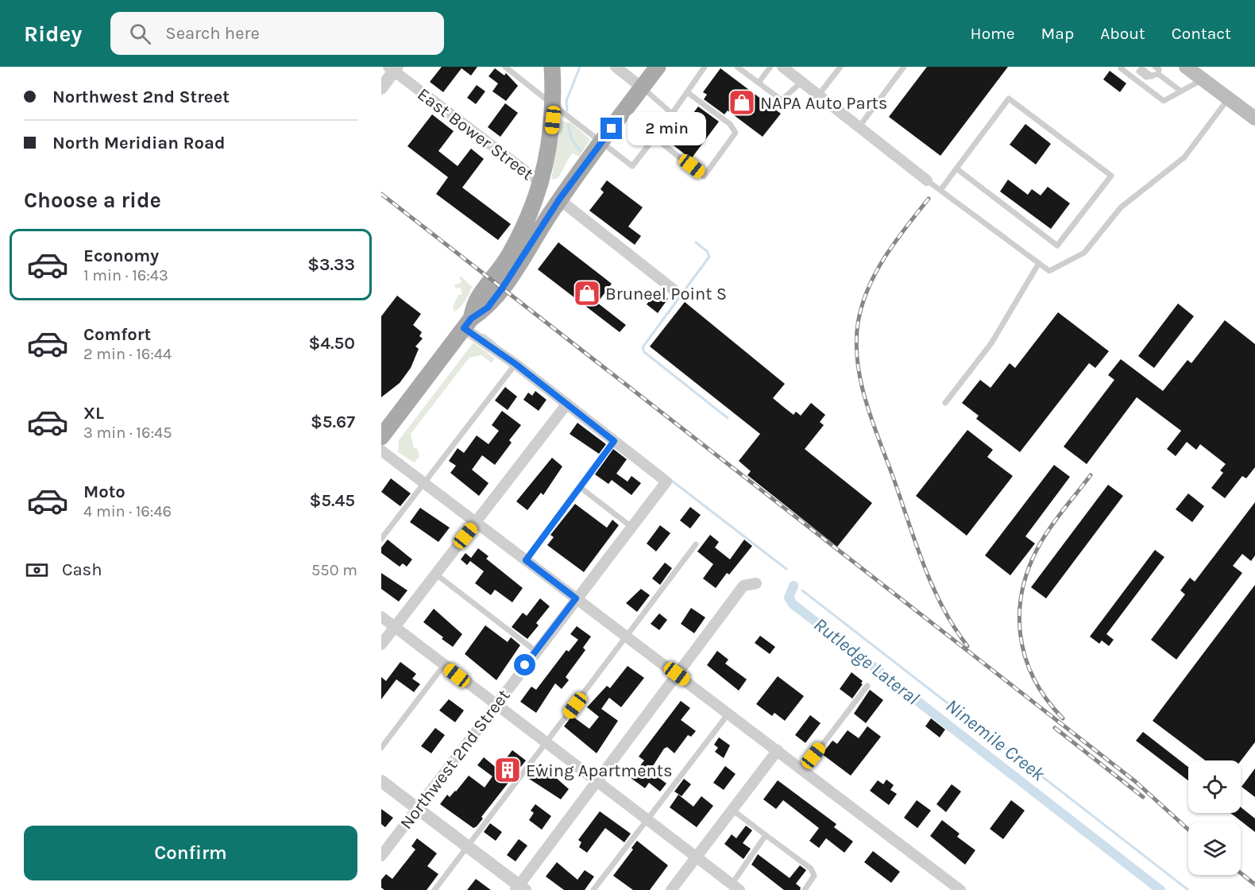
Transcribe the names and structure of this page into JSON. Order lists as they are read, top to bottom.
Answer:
{
  "streets": {
    "street": ["East Bower Street", "Northwest 2nd Street"]
  },
  "water": ["Rutledge Lateral", "Ninemile Creek"],
  "places": {
    "shop": ["NAPA Auto Parts", "Bruneel Point S"],
    "building": ["Ewing Apartments"]
  },
  "page": {
    "header": "Ridey",
    "search": "Search here",
    "nav": [
      "Home",
      "Map",
      "About",
      "Contact"
    ],
    "banner": ["Northwest 2nd Street", "North Meridian Road"],
    "bubble": "2 min",
    "heading": "Choose a ride",
    "list": [
      {
        "name": "Economy",
        "note": "1 min · 16:43",
        "value": "$3.33"
      },
      {
        "name": "Comfort",
        "note": "2 min · 16:44",
        "value": "$4.50"
      },
      {
        "name": "XL",
        "note": "3 min · 16:45",
        "value": "$5.67"
      },
      {
        "name": "Moto",
        "note": "4 min · 16:46",
        "value": "$5.45"
      }
    ],
    "pay": ["Cash", "550 m"],
    "buttons": "Confirm"
  }
}
